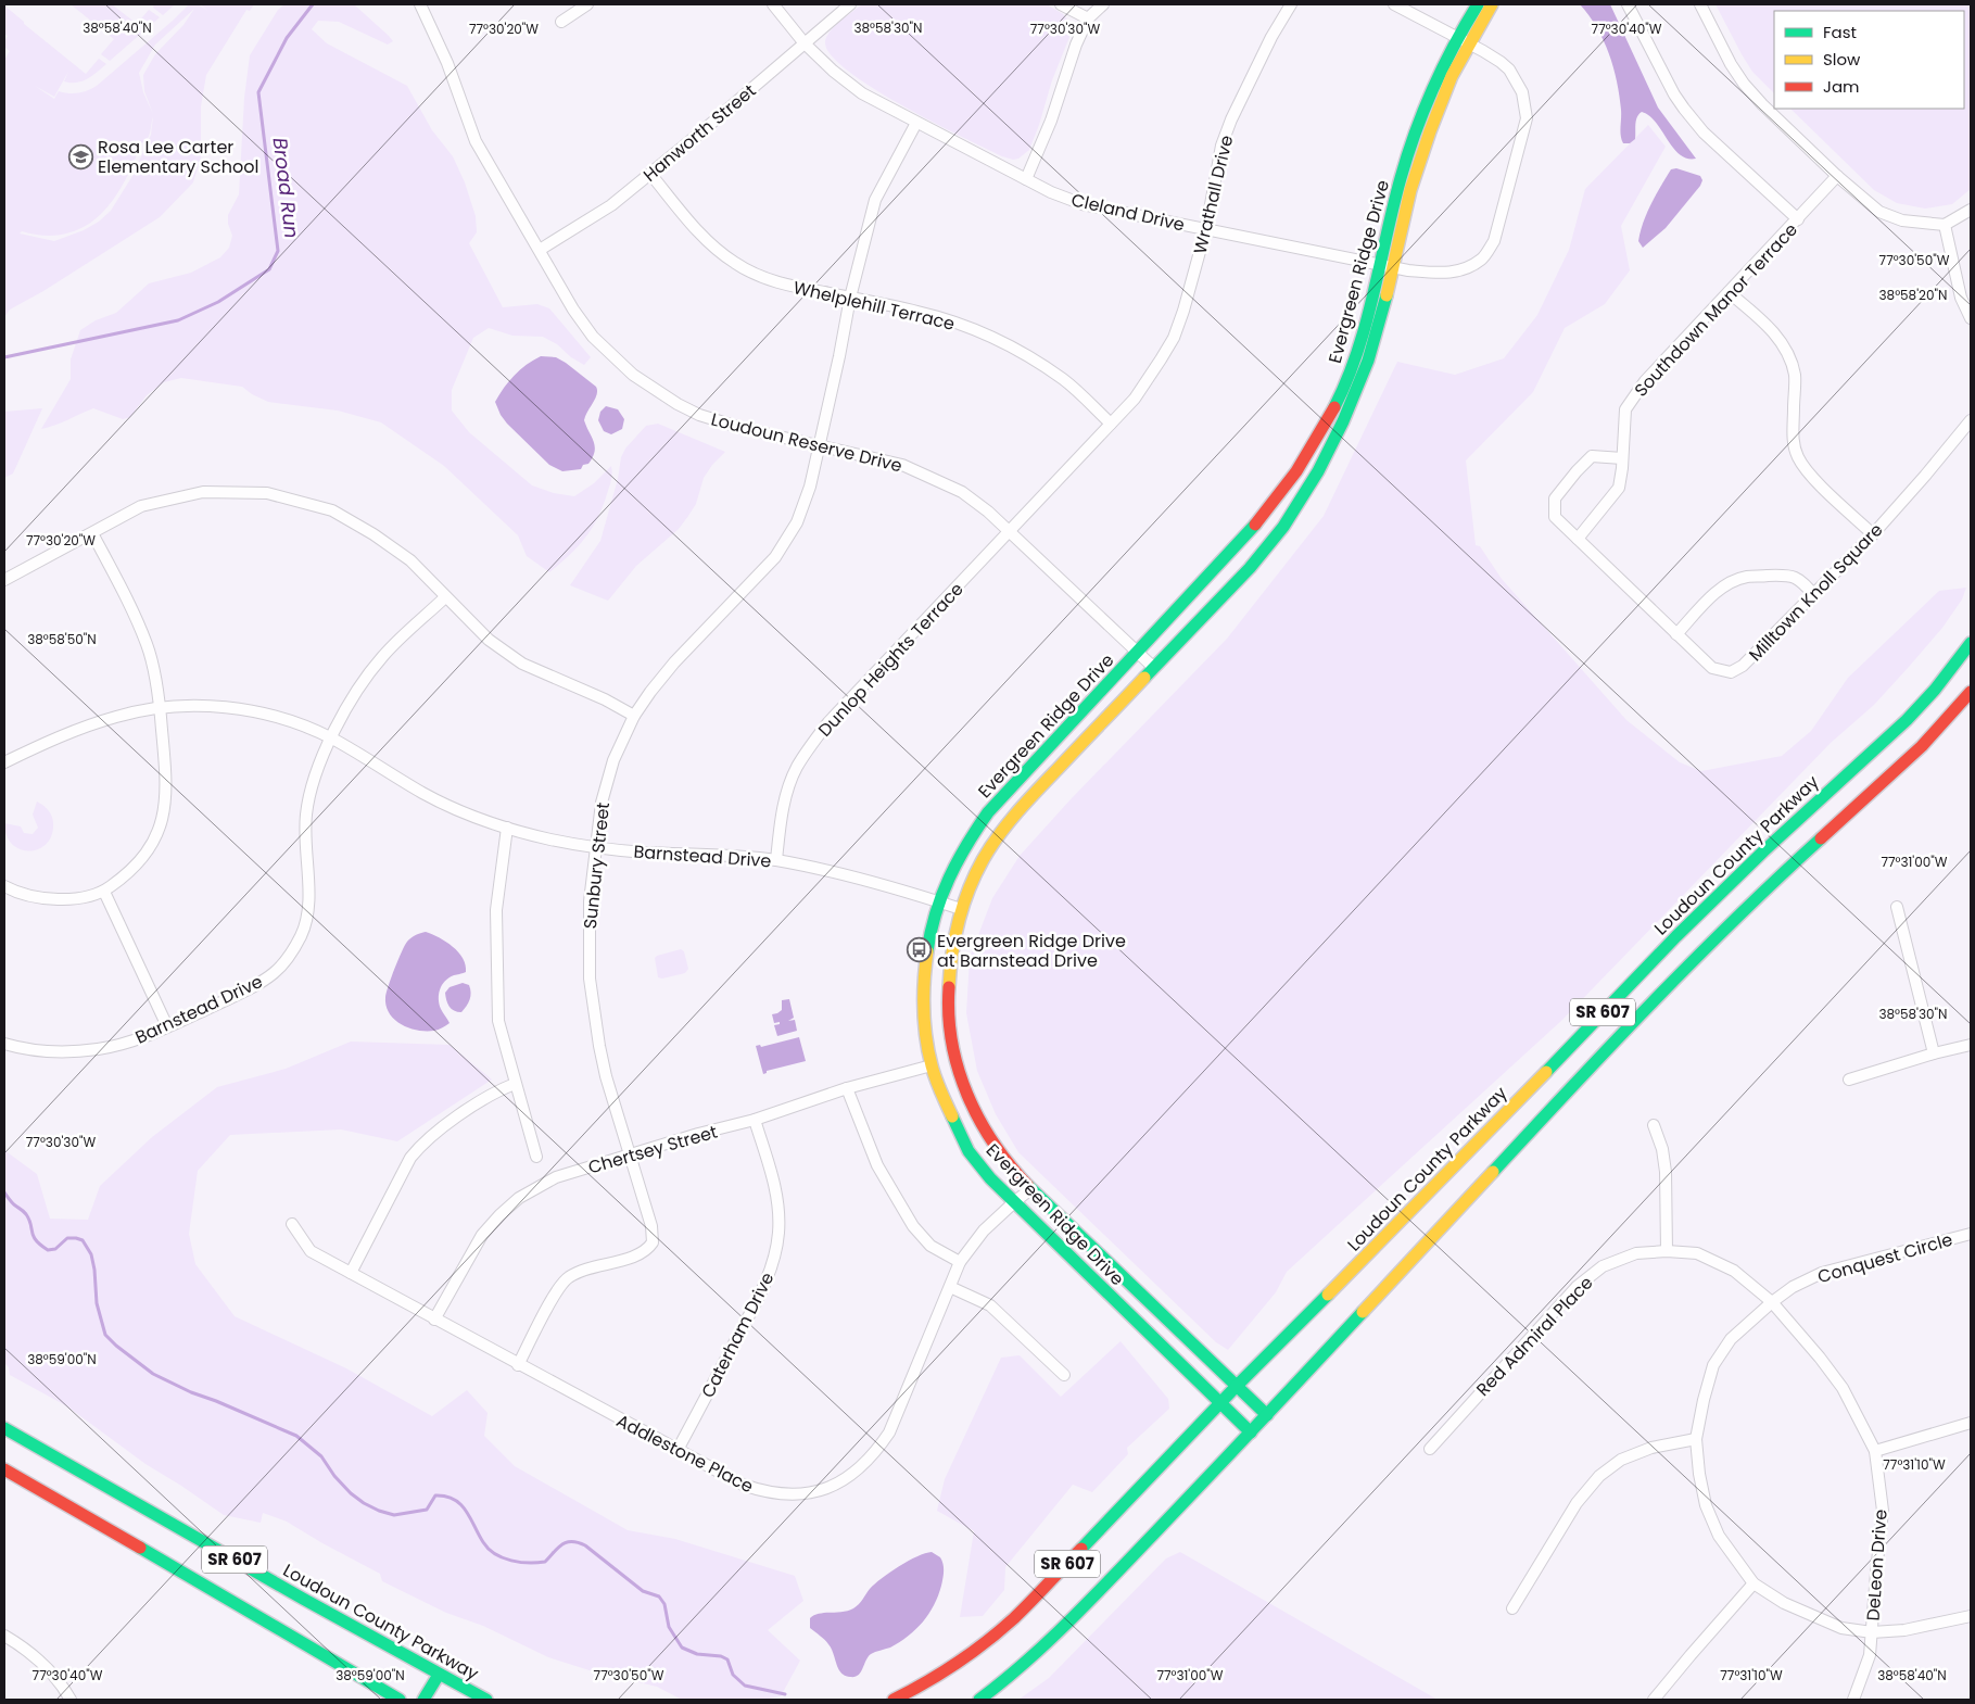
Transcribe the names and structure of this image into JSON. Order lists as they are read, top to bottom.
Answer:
{
  "streets": {
    "main road": ["Evergreen Ridge Drive", "Loudoun County Parkway", "SR 607"],
    "street": [
      "Hanworth Street",
      "Wrathall Drive",
      "Cleland Drive",
      "Whelplehill Terrace",
      "Southdown Manor Terrace",
      "Loudoun Reserve Drive",
      "Milltown Knoll Square",
      "Dunlop Heights Terrace",
      "Barnstead Drive",
      "Sunbury Street",
      "Chertsey Street",
      "Conquest Circle",
      "Caterham Drive",
      "Red Admiral Place",
      "Addlestone Place",
      "DeLeon Drive"
    ]
  },
  "crossings": [
    ["Hanworth Street", "Cleland Drive"],
    ["Hanworth Street", "Whelplehill Terrace"],
    ["Hanworth Street", "Loudoun Reserve Drive"],
    ["Wrathall Drive", "Cleland Drive"],
    ["Wrathall Drive", "Whelplehill Terrace"],
    ["Wrathall Drive", "Loudoun Reserve Drive"],
    ["Wrathall Drive", "Dunlop Heights Terrace"],
    ["Cleland Drive", "Evergreen Ridge Drive"],
    ["Cleland Drive", "Sunbury Street"],
    ["Evergreen Ridge Drive", "Loudoun Reserve Drive"],
    ["Evergreen Ridge Drive", "Loudoun County Parkway"],
    ["Evergreen Ridge Drive", "Barnstead Drive"],
    ["Evergreen Ridge Drive", "SR 607"],
    ["Evergreen Ridge Drive", "Chertsey Street"],
    ["Evergreen Ridge Drive", "Addlestone Place"],
    ["Whelplehill Terrace", "Sunbury Street"],
    ["Southdown Manor Terrace", "Milltown Knoll Square"],
    ["Loudoun Reserve Drive", "Dunlop Heights Terrace"],
    ["Loudoun Reserve Drive", "Sunbury Street"],
    ["Dunlop Heights Terrace", "Barnstead Drive"],
    ["Barnstead Drive", "Sunbury Street"],
    ["Sunbury Street", "Chertsey Street"],
    ["Sunbury Street", "Addlestone Place"],
    ["Chertsey Street", "Caterham Drive"],
    ["Chertsey Street", "Addlestone Place"],
    ["Conquest Circle", "Red Admiral Place"],
    ["Conquest Circle", "DeLeon Drive"],
    ["Caterham Drive", "Addlestone Place"],
    ["Red Admiral Place", "DeLeon Drive"]
  ],
  "water": ["Broad Run"],
  "places": {
    "school or university": ["Rosa Lee Carter Elementary School"],
    "bus stop": ["Evergreen Ridge Drive at Barnstead Drive"]
  },
  "legend": ["Fast", "Slow", "Jam"],
  "coordinates": [
    "38°58'40\"N",
    "38°58'30\"N",
    "77°30'30\"W",
    "77°30'20\"W",
    "77°30'40\"W",
    "77°30'50\"W",
    "38°58'20\"N",
    "38°58'50\"N",
    "77°31'00\"W",
    "38°59'00\"N",
    "77°31'10\"W"
  ]
}
